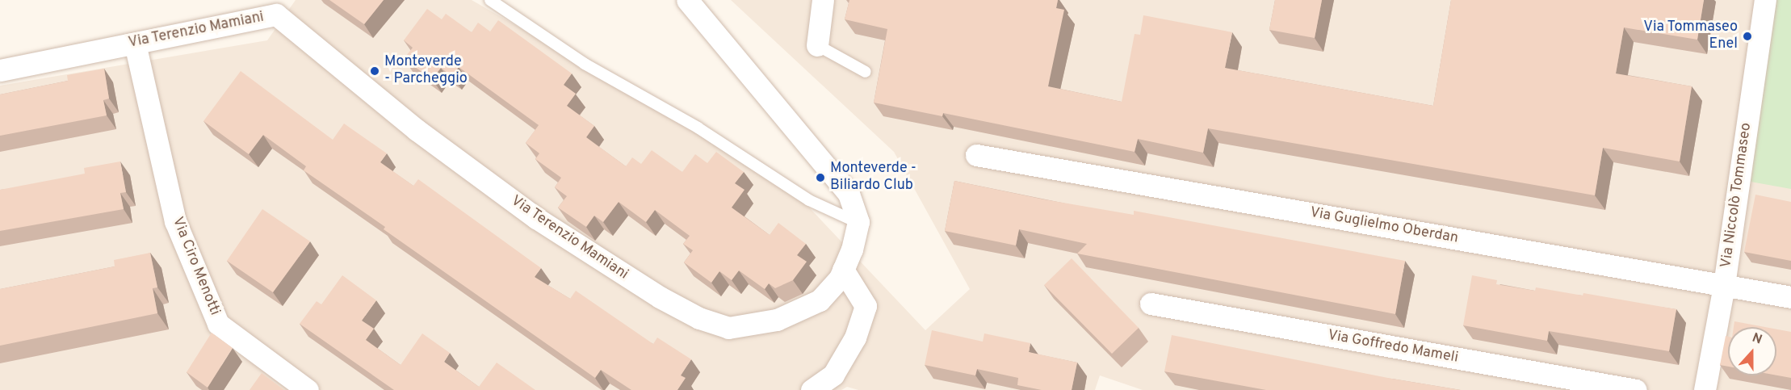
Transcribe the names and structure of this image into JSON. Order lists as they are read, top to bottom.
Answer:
{
  "streets": {
    "street": [
      "Via Terenzio Mamiani",
      "Via Niccolò Tommaseo",
      "Via Guglielmo Oberdan",
      "Via Ciro Menotti",
      "Via Goffredo Mameli"
    ]
  },
  "crossings": [
    ["Via Terenzio Mamiani", "Via Ciro Menotti"],
    ["Via Niccolò Tommaseo", "Via Guglielmo Oberdan"]
  ],
  "places": ["Via Tommaseo Enel", "Monteverde - Parcheggio", "Monteverde - Biliardo Club"],
  "north": "top"
}
